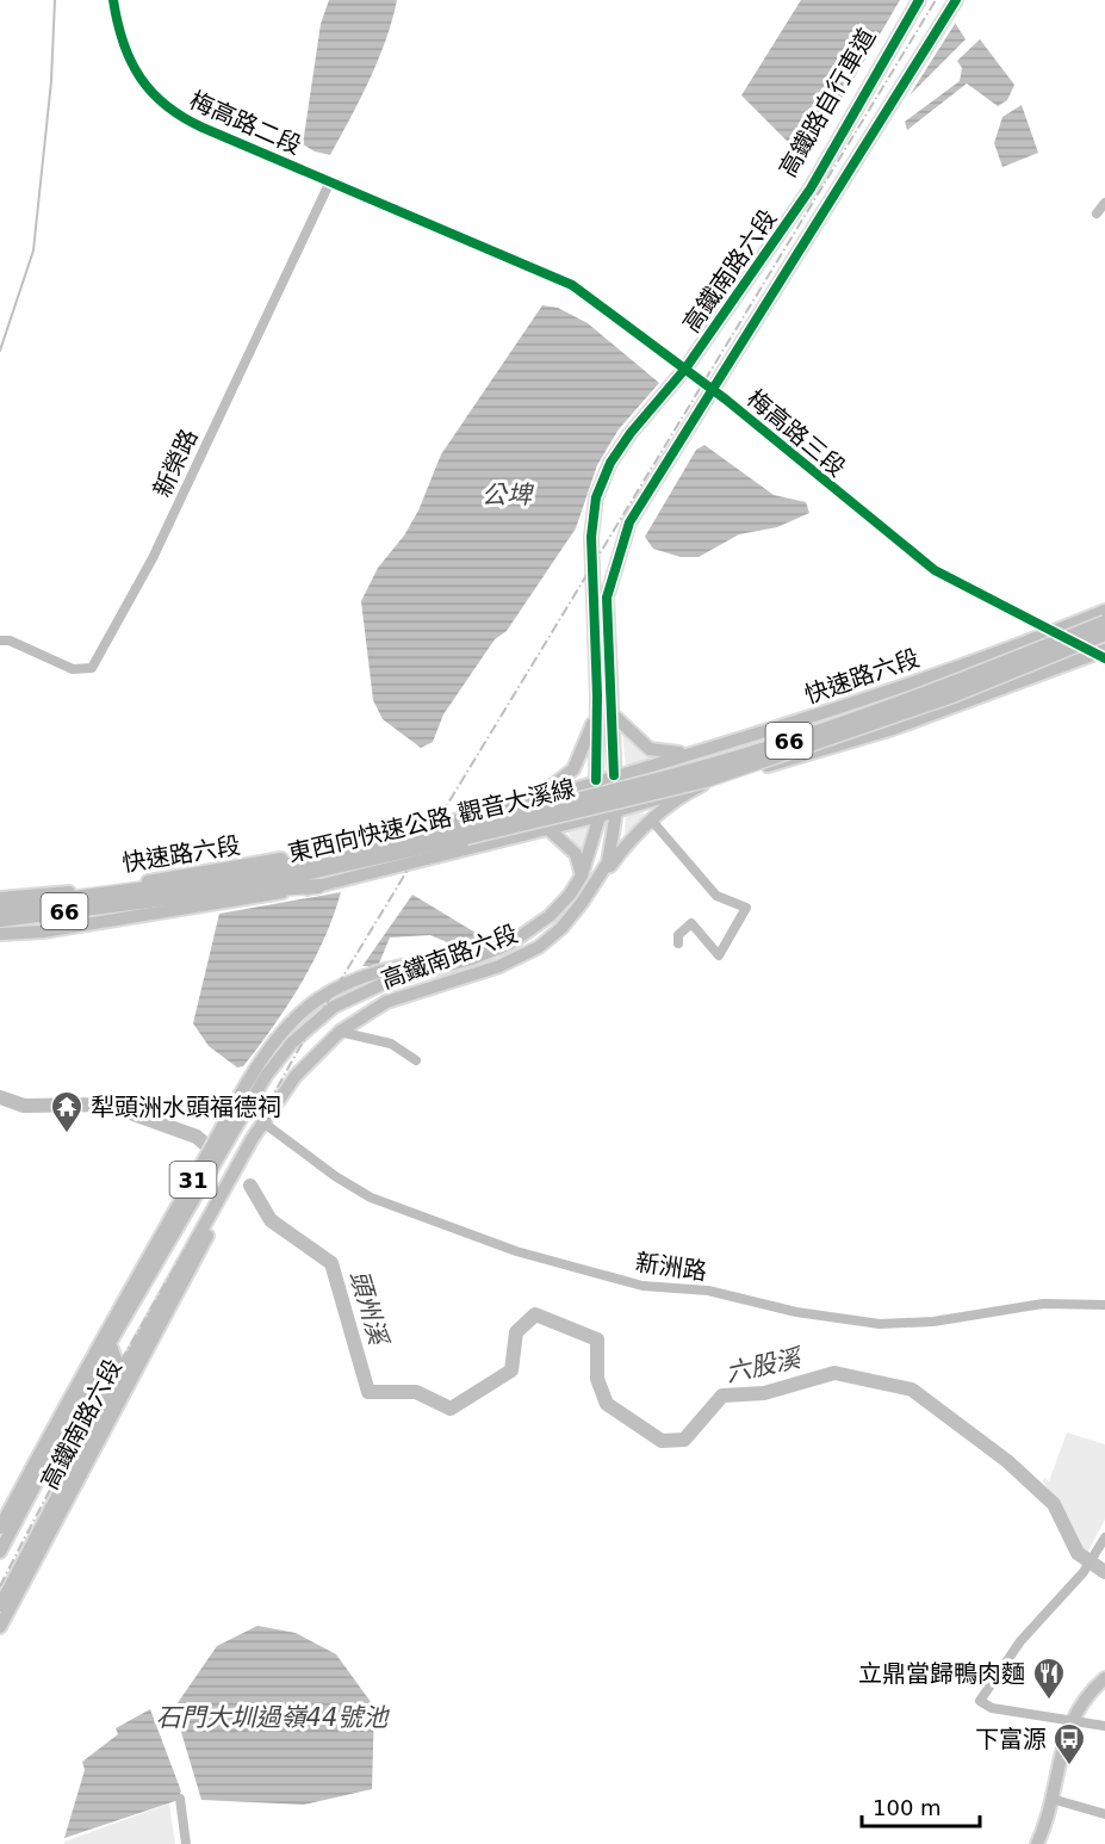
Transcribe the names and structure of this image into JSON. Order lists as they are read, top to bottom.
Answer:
{
  "streets": {
    "highway": ["66", "東西向快速公路 觀音大溪線"],
    "main road": ["高鐵南路六段", "快速路六段", "31"],
    "street": [
      "梅高路二段",
      "梅高路三段",
      "新榮路",
      "新洲路"
    ],
    "cycle path": ["高鐵路自行車道"]
  },
  "crossings": [
    ["梅高路二段", "梅高路三段"],
    ["梅高路二段", "新榮路"],
    ["高鐵南路六段", "梅高路三段"],
    ["高鐵南路六段", "快速路六段"],
    ["高鐵南路六段", "66"],
    ["高鐵南路六段", "31"],
    ["高鐵南路六段", "新洲路"],
    ["梅高路三段", "快速路六段"],
    ["梅高路三段", "66"],
    ["66", "31"]
  ],
  "water": [
    "公埤",
    "頭州溪",
    "六股溪",
    "石門大圳過嶺44號池"
  ],
  "places": {
    "temple": ["犁頭洲水頭福德祠"],
    "restaurant": ["立鼎當歸鴨肉麵"],
    "bus stop": ["下富源"]
  },
  "scale_bar": "100 m"
}
